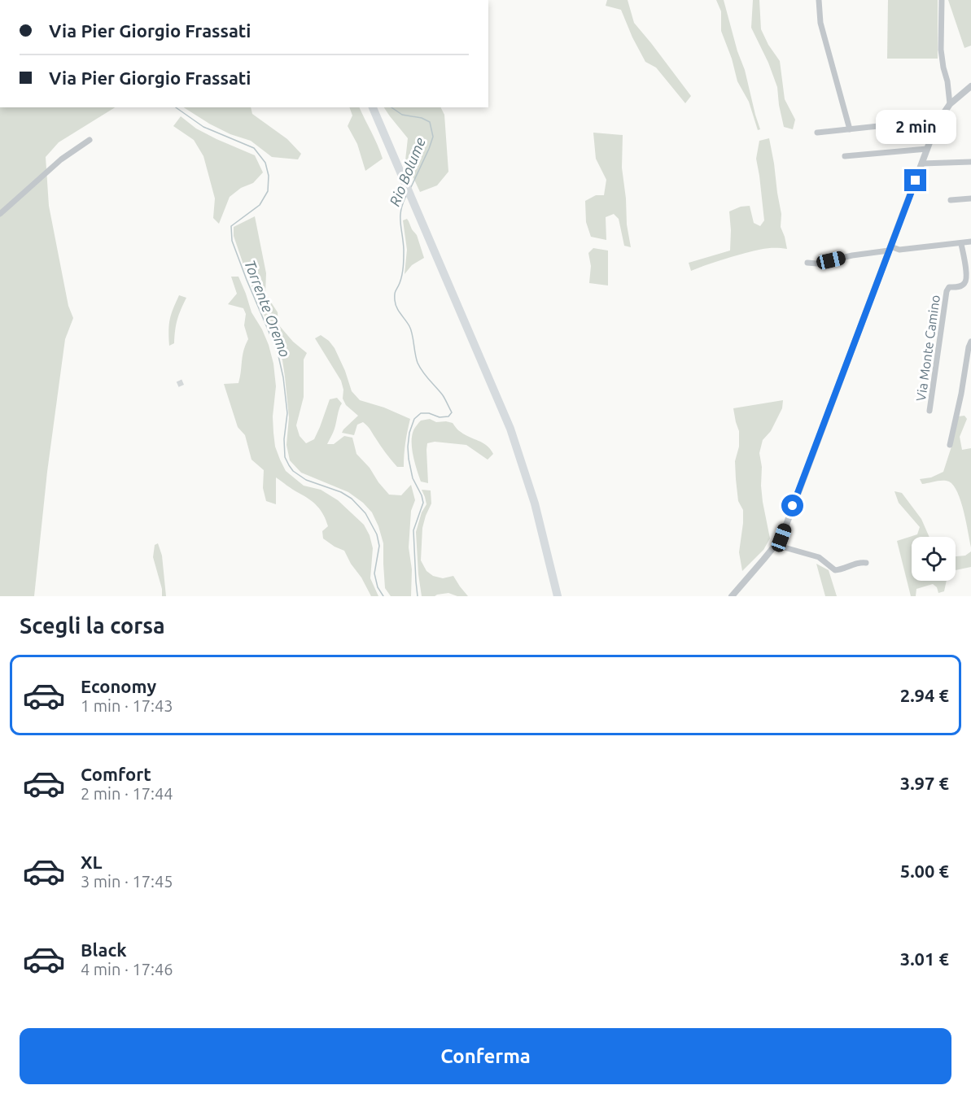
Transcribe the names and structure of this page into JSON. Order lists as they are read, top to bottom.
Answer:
{
  "streets": {
    "street": ["Via Monte Camino"]
  },
  "water": ["Rio Bolume", "Torrente Oremo"],
  "page": {
    "banner": ["Via Pier Giorgio Frassati", "Via Pier Giorgio Frassati"],
    "bubble": "2 min",
    "heading": "Scegli la corsa",
    "list": [
      {
        "name": "Economy",
        "note": "1 min · 17:43",
        "value": "2.94 €"
      },
      {
        "name": "Comfort",
        "note": "2 min · 17:44",
        "value": "3.97 €"
      },
      {
        "name": "XL",
        "note": "3 min · 17:45",
        "value": "5.00 €"
      },
      {
        "name": "Black",
        "note": "4 min · 17:46",
        "value": "3.01 €"
      }
    ],
    "buttons": "Conferma"
  }
}
